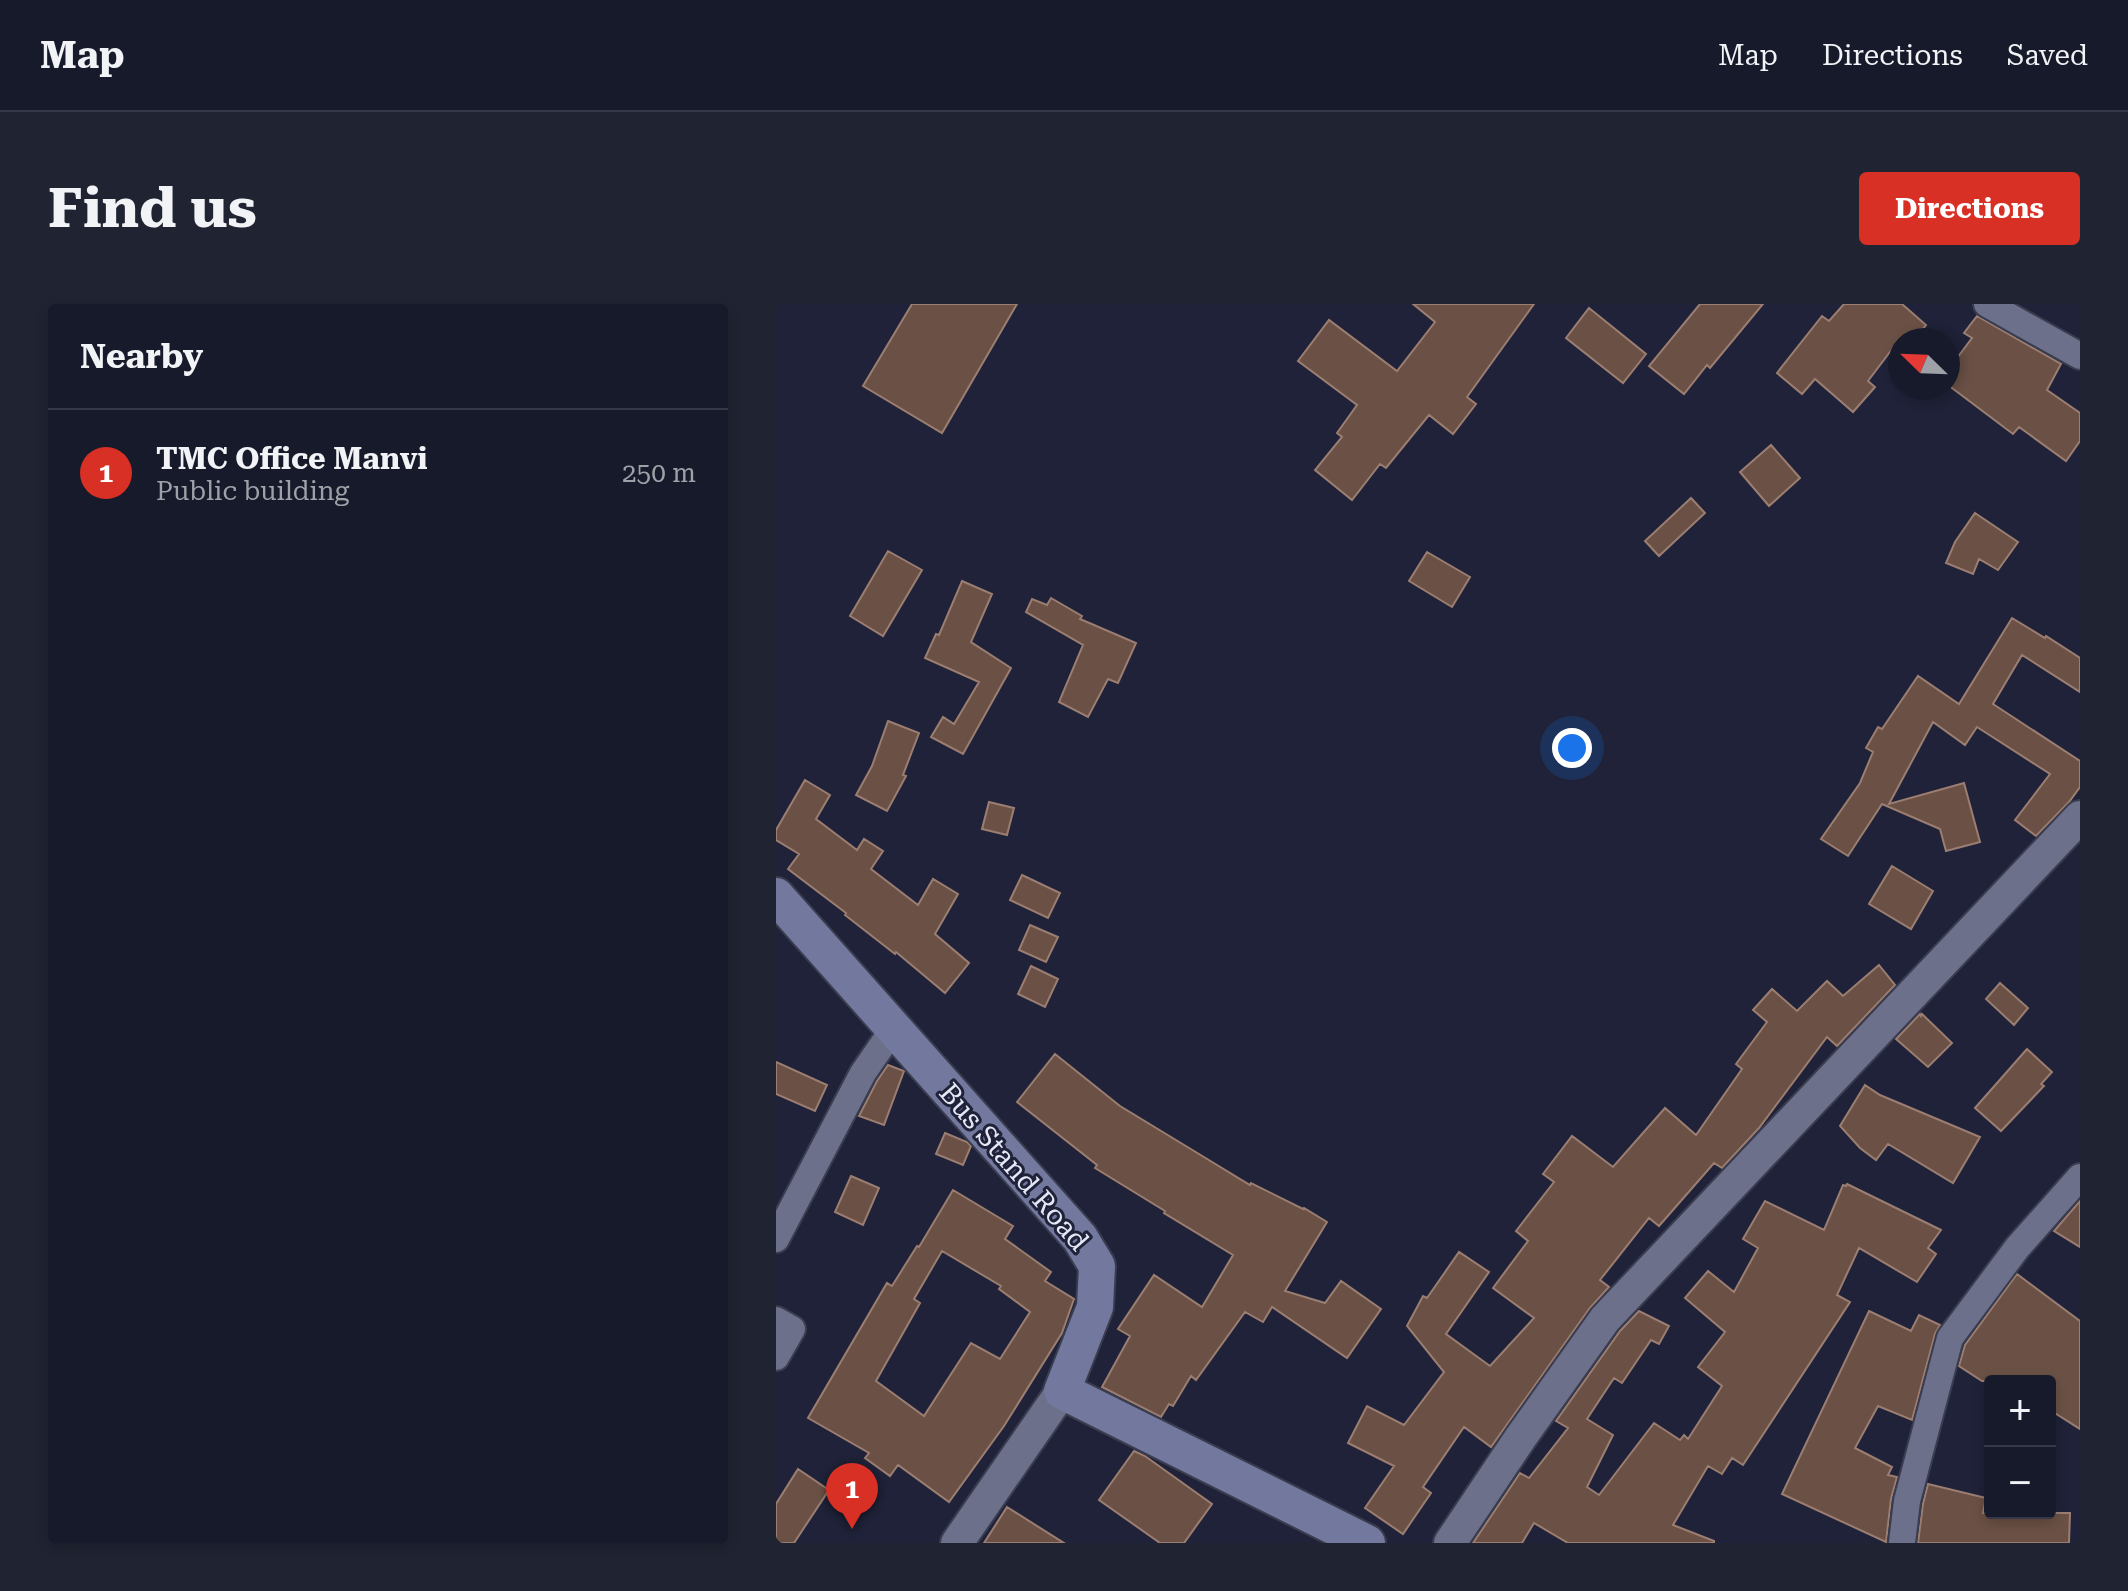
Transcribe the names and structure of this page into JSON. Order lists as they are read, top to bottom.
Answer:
{
  "streets": {
    "main road": ["Bus Stand Road"]
  },
  "north": "top left",
  "page": {
    "header": "Map",
    "nav": ["Map", "Directions", "Saved"],
    "buttons": "Directions",
    "title": "Find us",
    "heading": "Nearby",
    "list": [
      {
        "mark": "1",
        "name": "TMC Office Manvi",
        "note": "Public building",
        "value": "250 m"
      }
    ],
    "map_buttons": ["+", "−"],
    "pins": "1"
  }
}
